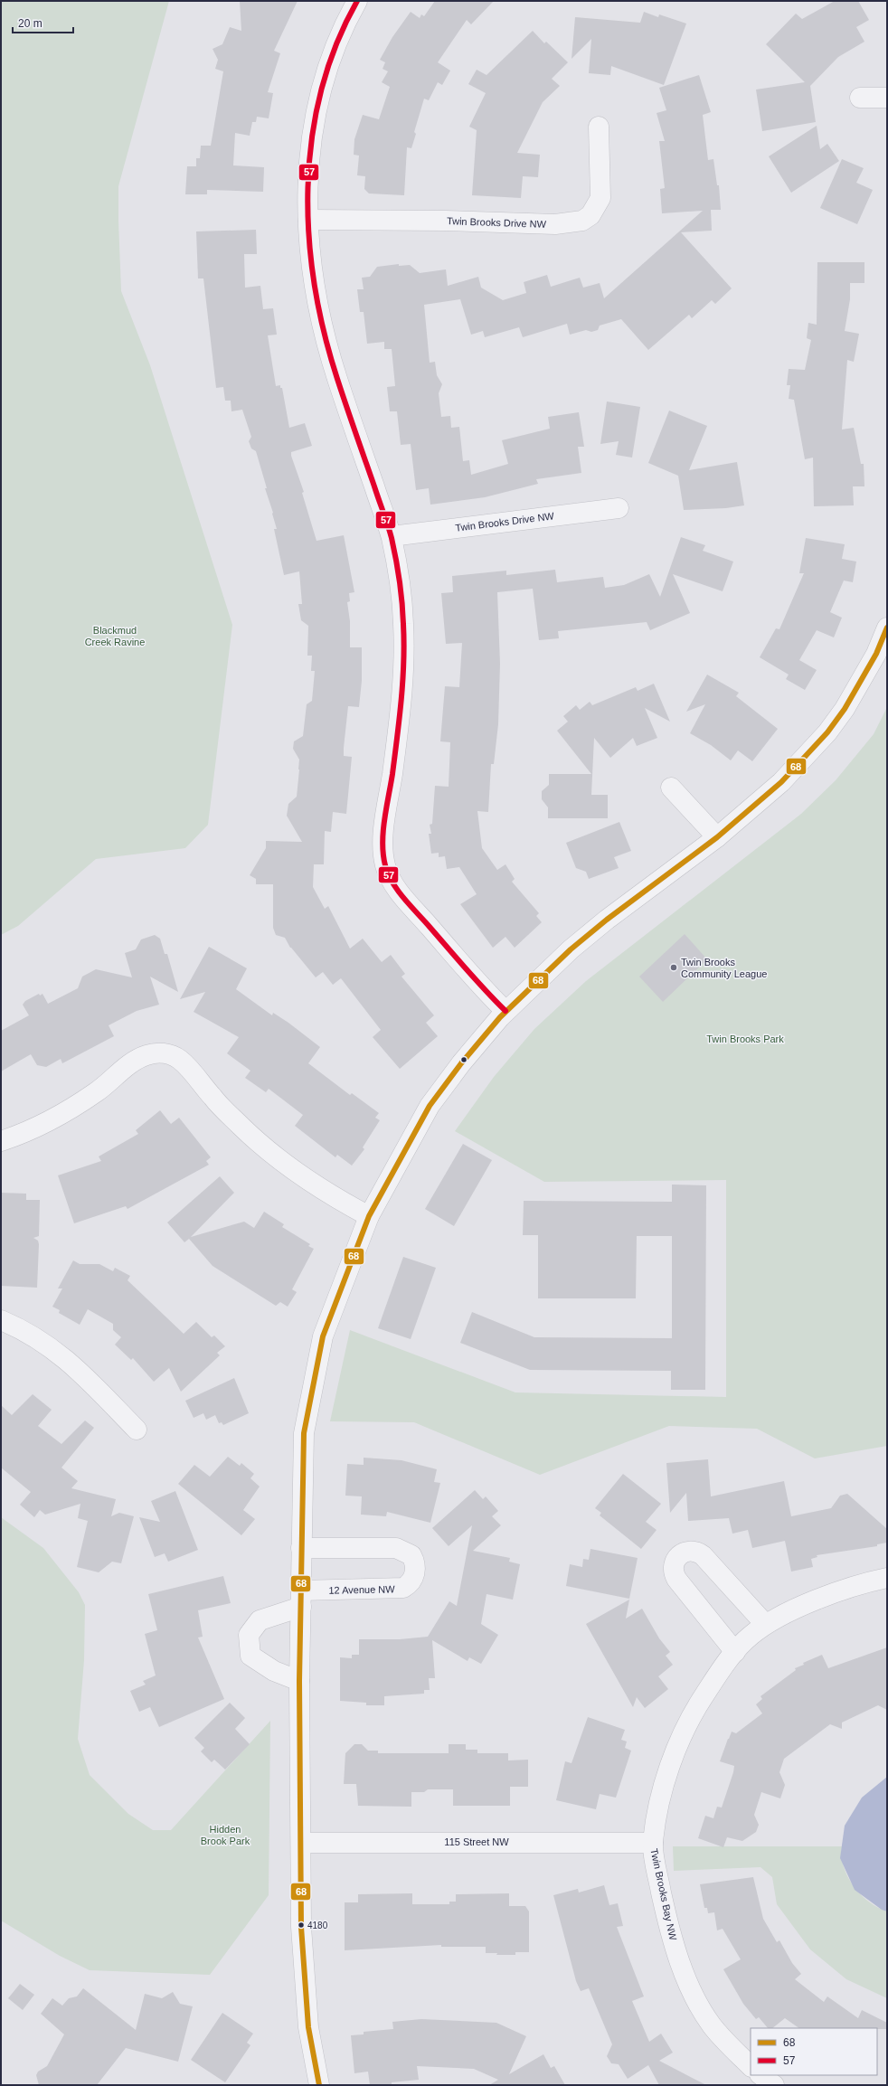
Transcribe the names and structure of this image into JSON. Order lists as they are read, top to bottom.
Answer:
{
  "streets": {
    "street": [
      "Twin Brooks Drive NW",
      "12 Avenue NW",
      "115 Street NW",
      "Twin Brooks Bay NW"
    ]
  },
  "crossings": [
    ["115 Street NW", "Twin Brooks Bay NW"]
  ],
  "parks": ["Blackmud Creek Ravine", "Twin Brooks Park", "Hidden Brook Park"],
  "places": ["Twin Brooks Community League", "4180"],
  "lines": ["transit line 57", "transit line 68"],
  "legend": ["68", "57"],
  "scale_bar": "20 m"
}
